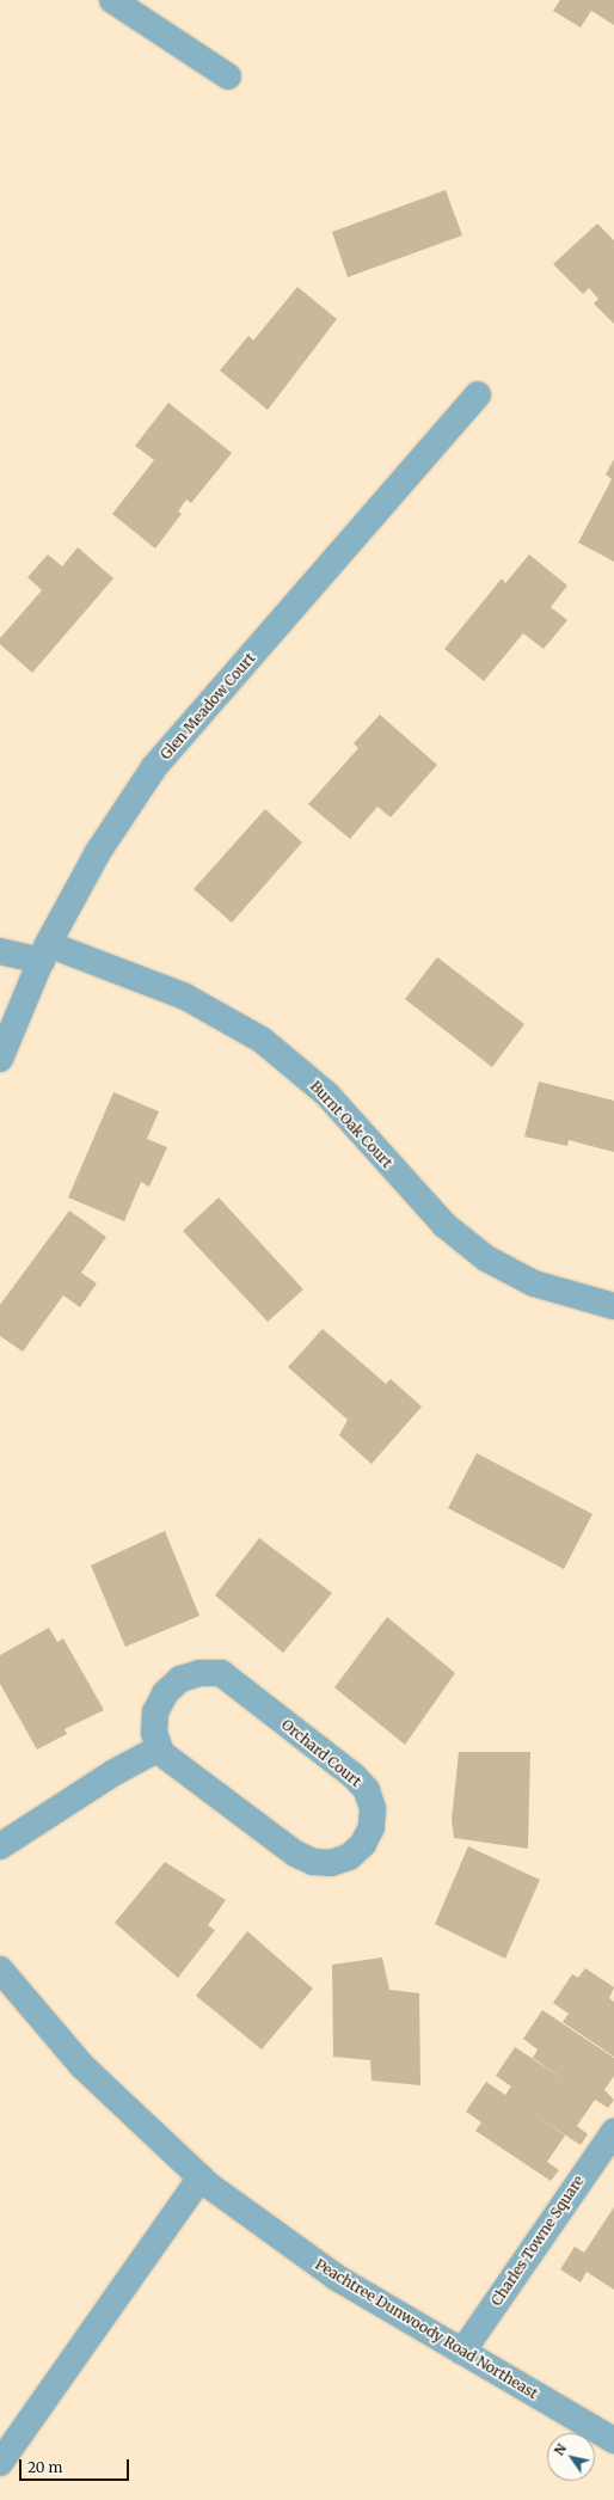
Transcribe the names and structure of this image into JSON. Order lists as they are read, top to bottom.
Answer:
{
  "streets": {
    "street": [
      "Glen Meadow Court",
      "Burnt Oak Court",
      "Orchard Court",
      "Charles Towne Square",
      "Peachtree Dunwoody Road Northeast"
    ]
  },
  "crossings": [
    ["Glen Meadow Court", "Burnt Oak Court"],
    ["Charles Towne Square", "Peachtree Dunwoody Road Northeast"]
  ],
  "scale_bar": "20 m",
  "north": "top left"
}
